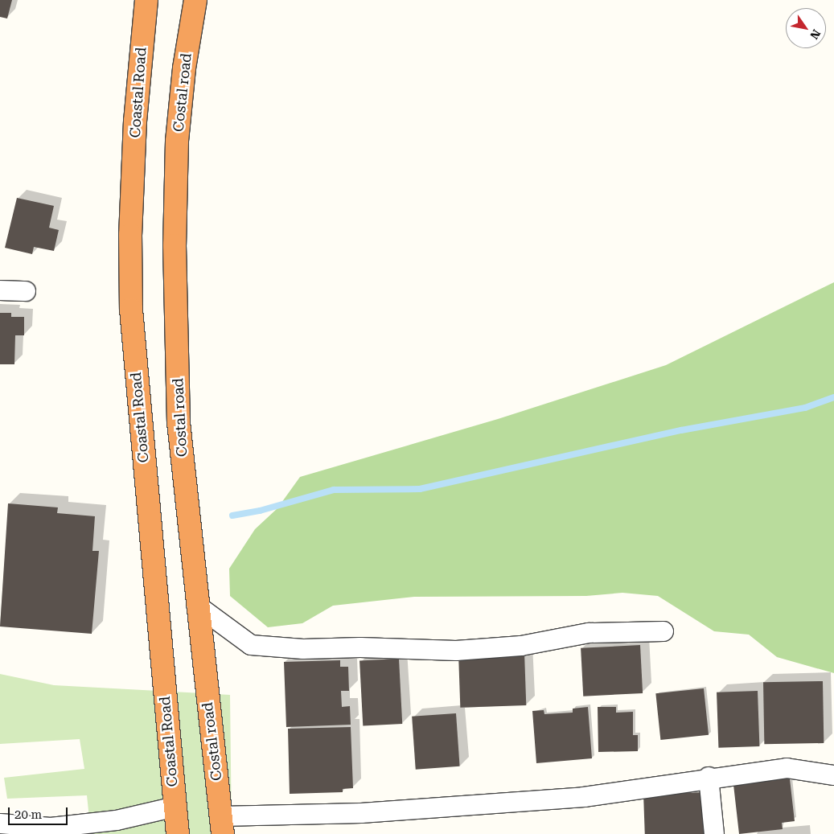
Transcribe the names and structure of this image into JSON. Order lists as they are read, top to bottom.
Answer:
{
  "streets": {
    "highway": ["Coastal Road", "Costal road"]
  },
  "scale_bar": "20 m",
  "north": "bottom right"
}
